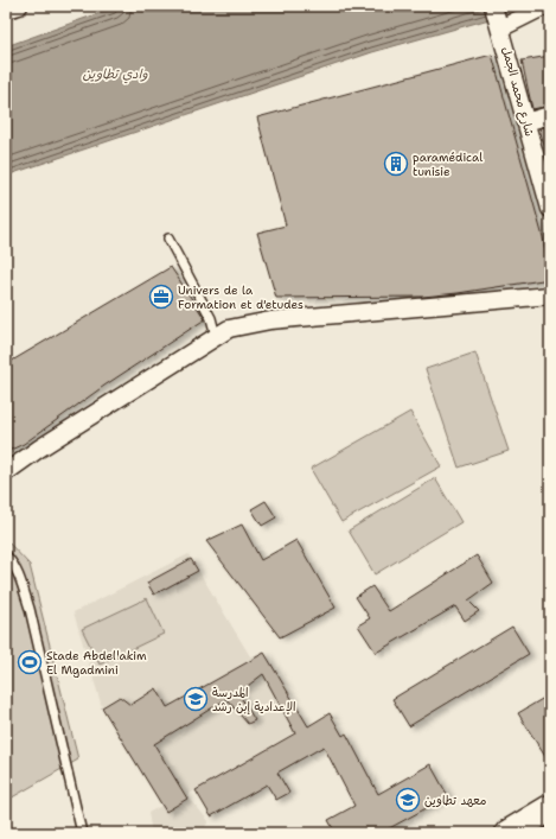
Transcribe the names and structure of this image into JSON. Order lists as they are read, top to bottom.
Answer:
{
  "streets": {
    "street": ["شارع محمد الجمل"]
  },
  "water": ["وادي تطاوين"],
  "places": {
    "building": ["paramédical tunisie"],
    "office": ["Univers de la Formation et d'etudes"],
    "sports": ["Stade Abdelاakim El Mgadmini"],
    "school or university": ["المدرسة الإعدادية إبن رشد", "معهد تطاوين"]
  }
}
